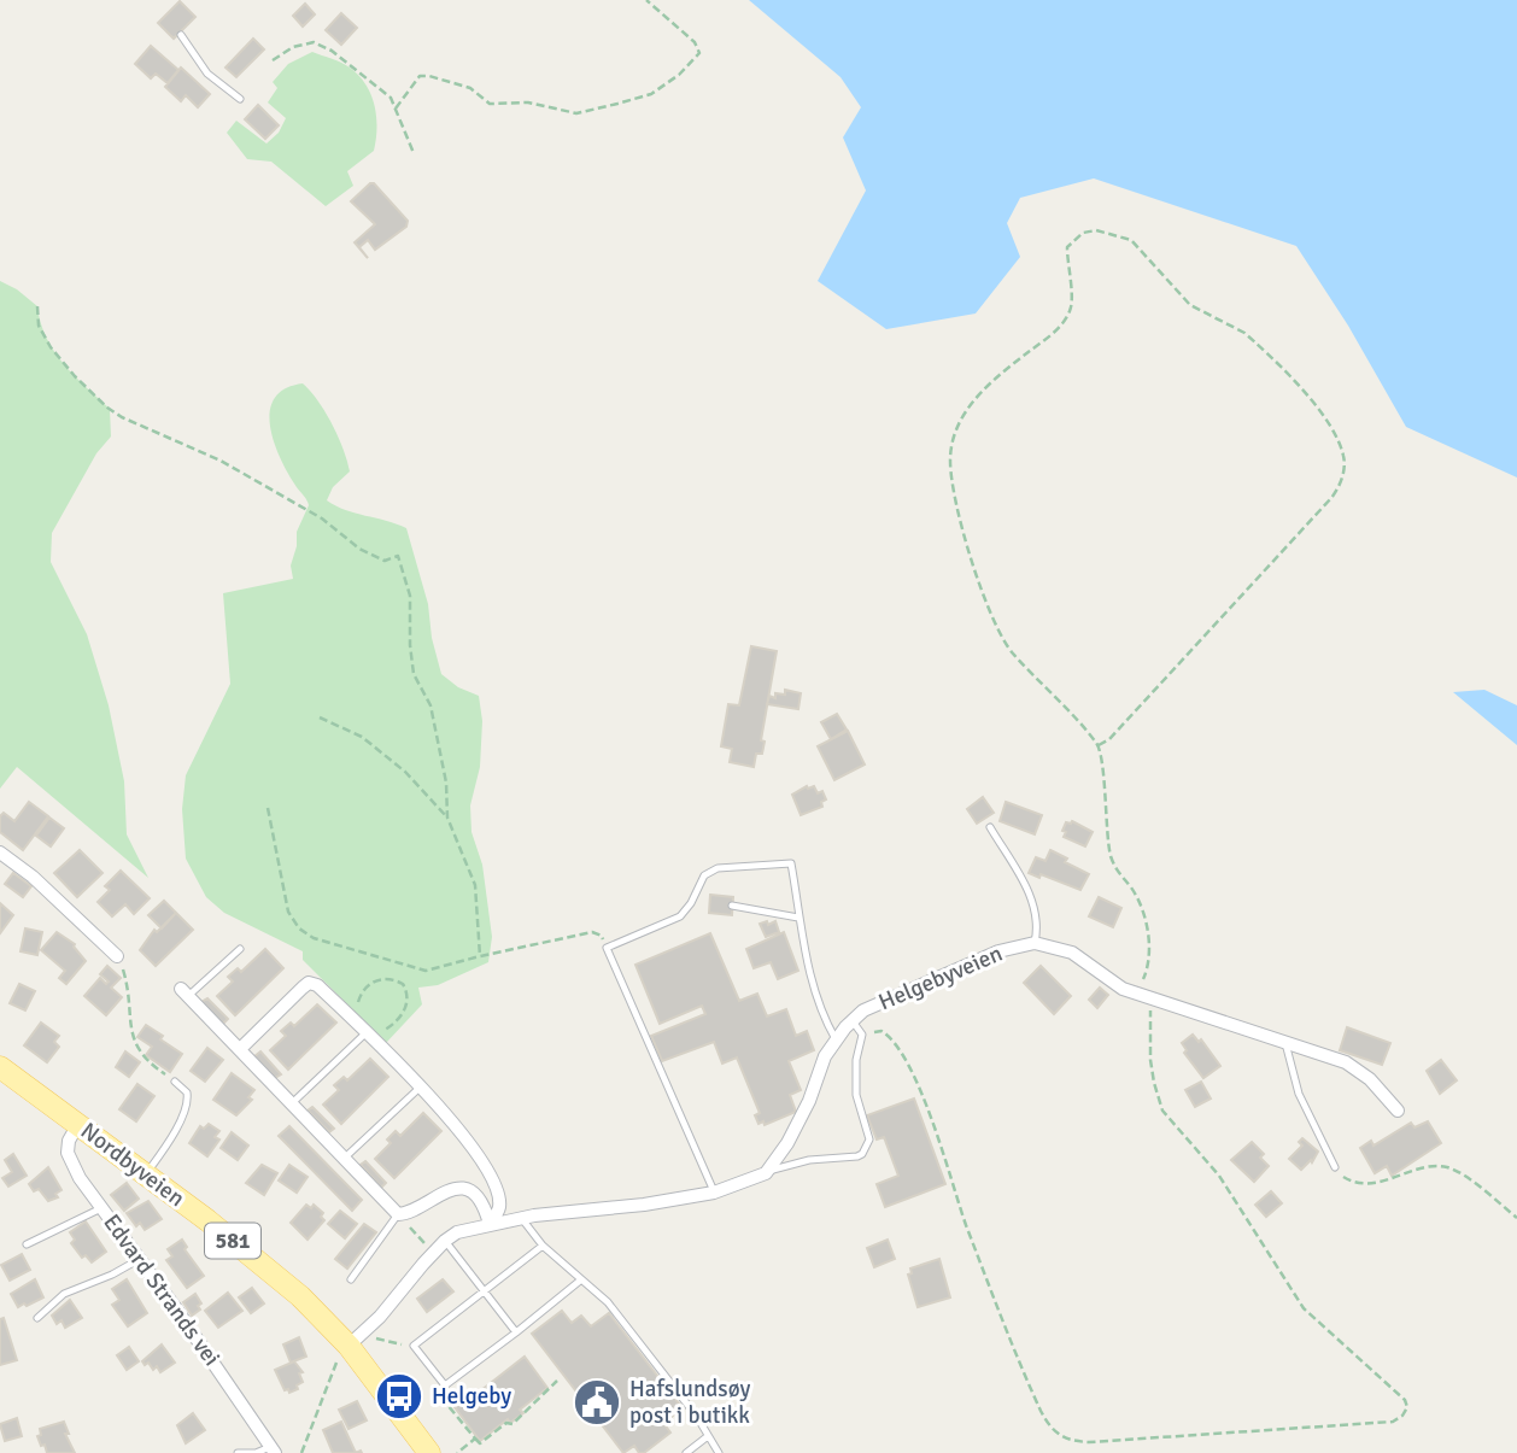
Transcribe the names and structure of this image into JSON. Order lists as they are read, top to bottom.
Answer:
{
  "streets": {
    "main road": ["Nordbyveien", "581"],
    "street": ["Helgebyveien", "Edvard Strands vei"]
  },
  "crossings": [
    ["Nordbyveien", "Edvard Strands vei"]
  ],
  "places": {
    "bus stop": ["Helgeby"],
    "public building": ["Hafslundsøy post i butikk"]
  }
}
